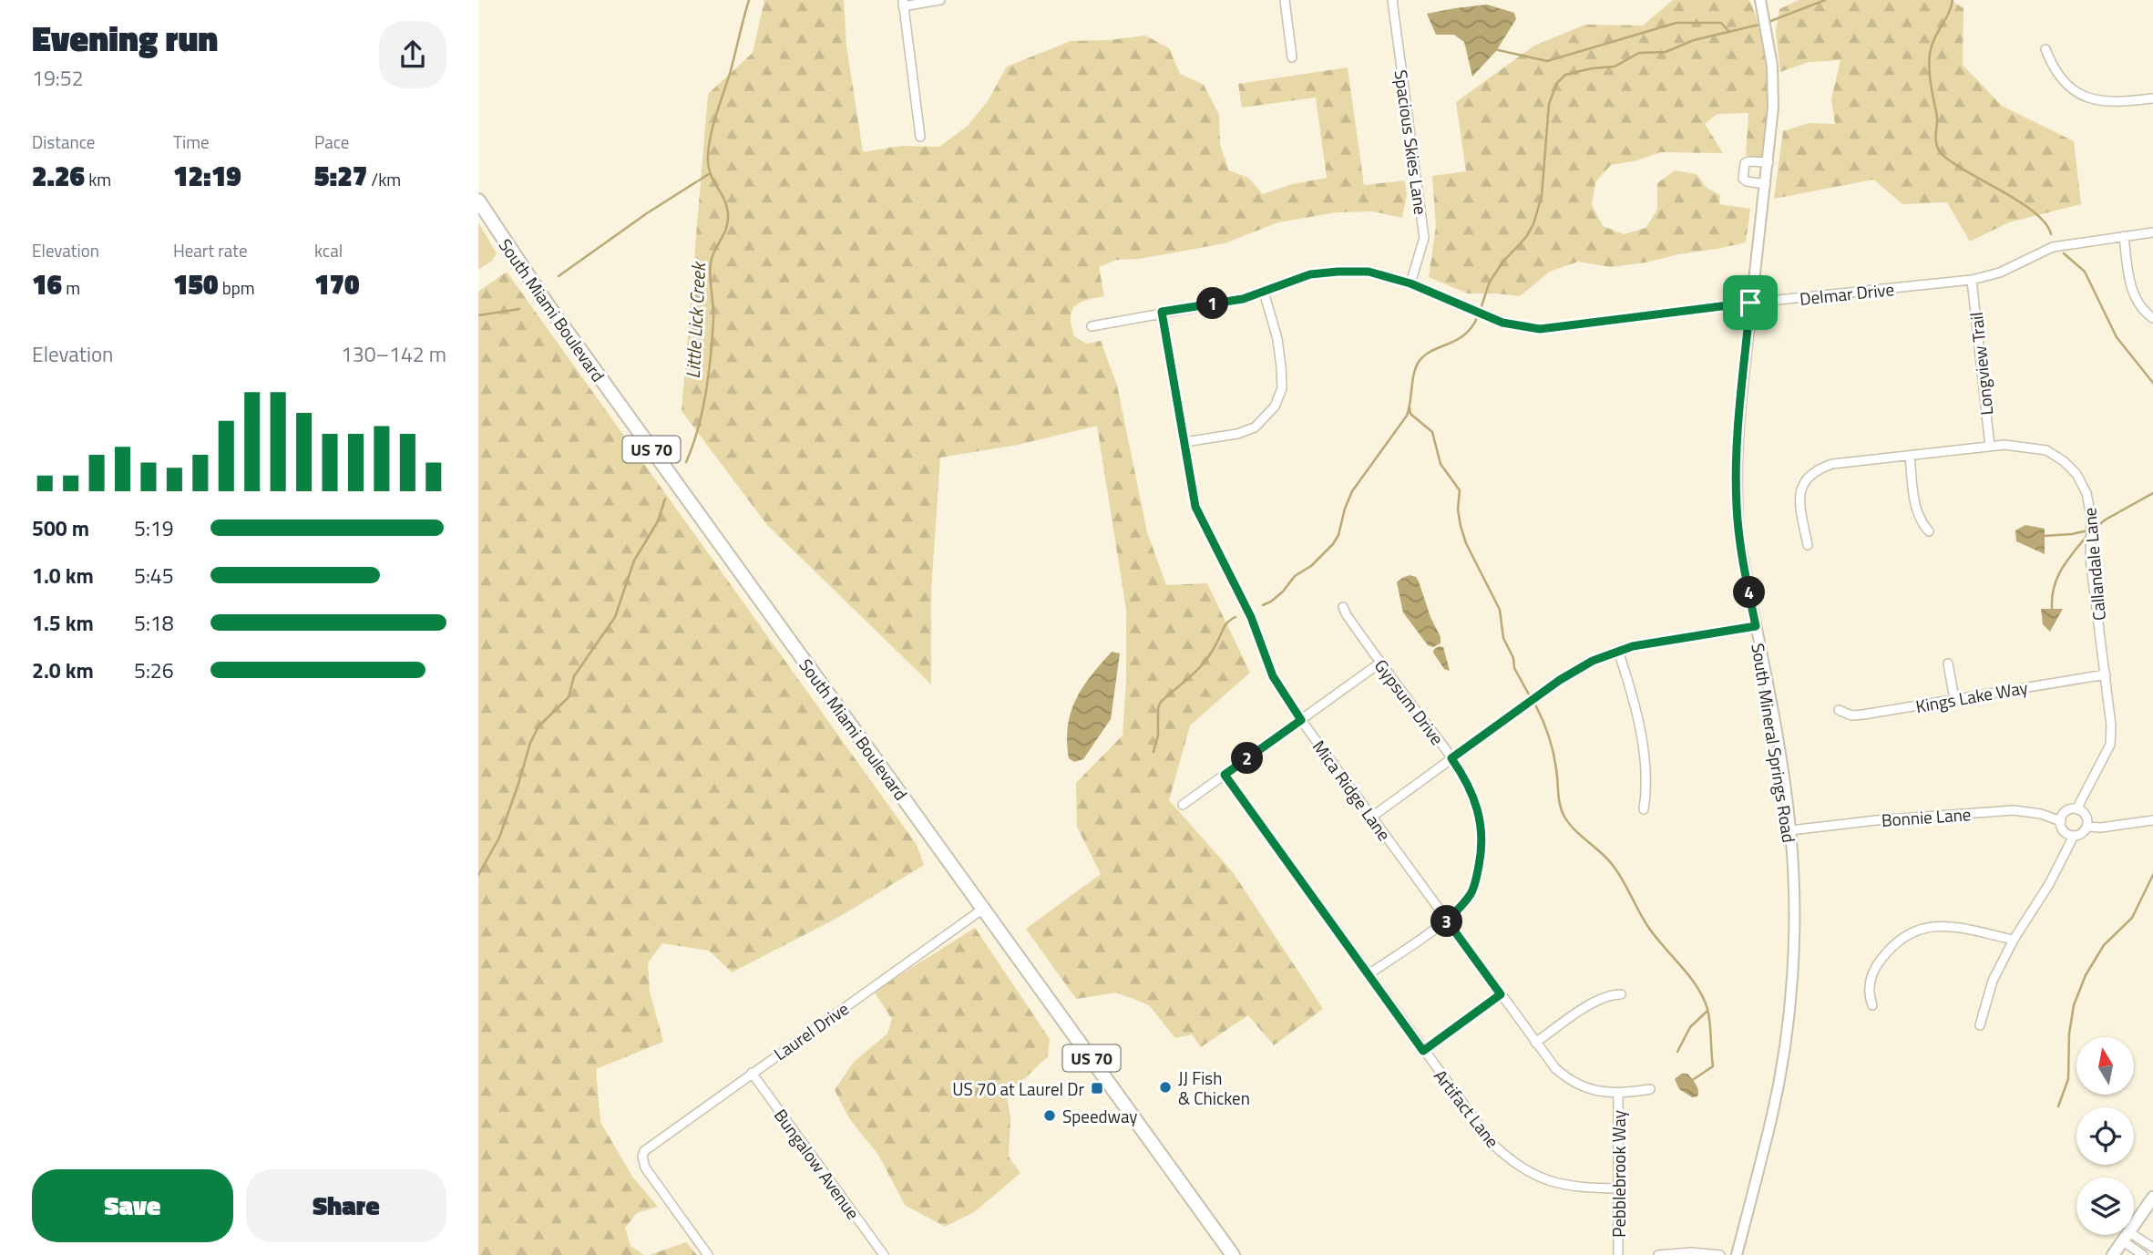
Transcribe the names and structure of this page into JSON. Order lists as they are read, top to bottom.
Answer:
{
  "streets": {
    "highway": ["South Miami Boulevard", "US 70"],
    "street": [
      "Spacious Skies Lane",
      "Delmar Drive",
      "Longview Trail",
      "Callandale Lane",
      "Kings Lake Way",
      "Gypsum Drive",
      "South Mineral Springs Road",
      "Mica Ridge Lane",
      "Bonnie Lane",
      "Laurel Drive",
      "Artifact Lane",
      "Bungalow Avenue",
      "Pebblebrook Way"
    ]
  },
  "crossings": [
    ["Spacious Skies Lane", "Delmar Drive"],
    ["Delmar Drive", "Longview Trail"],
    ["Delmar Drive", "South Mineral Springs Road"],
    ["Delmar Drive", "Mica Ridge Lane"],
    ["South Miami Boulevard", "Laurel Drive"],
    ["Longview Trail", "Callandale Lane"],
    ["Callandale Lane", "Kings Lake Way"],
    ["Callandale Lane", "Bonnie Lane"],
    ["Gypsum Drive", "Mica Ridge Lane"],
    ["Gypsum Drive", "Artifact Lane"],
    ["South Mineral Springs Road", "Bonnie Lane"],
    ["Mica Ridge Lane", "Pebblebrook Way"],
    ["Laurel Drive", "Bungalow Avenue"],
    ["Artifact Lane", "Pebblebrook Way"]
  ],
  "water": ["Little Lick Creek"],
  "places": {
    "other": ["JJ Fish & Chicken", "Speedway"],
    "transit": ["US 70 at Laurel Dr"]
  },
  "north": "top",
  "page": {
    "heading": ["Evening run", "19:52"],
    "stats": [
      ["Distance", "2.26 km"],
      ["Time", "12:19"],
      ["Pace", "5:27 /km"],
      ["Elevation", "16 m"],
      ["Heart rate", "150 bpm"],
      ["kcal", "170"]
    ],
    "pins": [
      "1",
      "4",
      "2",
      "3"
    ],
    "chart": ["Elevation", "130–142 m"],
    "list": [
      {
        "name": "500 m",
        "note": "5:19"
      },
      {
        "name": "1.0 km",
        "note": "5:45"
      },
      {
        "name": "1.5 km",
        "note": "5:18"
      },
      {
        "name": "2.0 km",
        "note": "5:26"
      }
    ],
    "buttons": ["Save", "Share"]
  }
}
